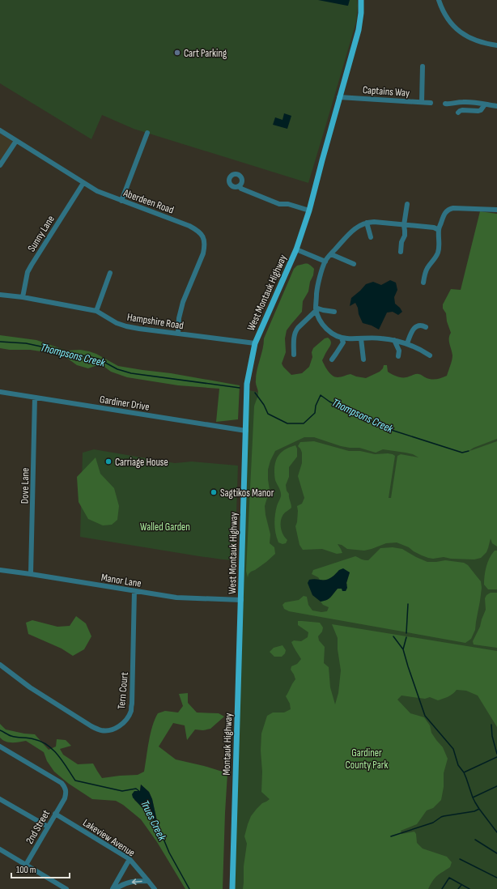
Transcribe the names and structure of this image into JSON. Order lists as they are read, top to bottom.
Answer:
{
  "streets": {
    "main road": ["West Montauk Highway", "Montauk Highway"],
    "street": [
      "Captains Way",
      "Aberdeen Road",
      "Sunny Lane",
      "Hampshire Road",
      "Gardiner Drive",
      "Dove Lane",
      "Manor Lane",
      "Tern Court",
      "2nd Street",
      "Lakeview Avenue"
    ]
  },
  "crossings": [
    ["Captains Way", "West Montauk Highway"],
    ["Aberdeen Road", "Sunny Lane"],
    ["Aberdeen Road", "Hampshire Road"],
    ["Sunny Lane", "Hampshire Road"],
    ["West Montauk Highway", "Hampshire Road"],
    ["West Montauk Highway", "Gardiner Drive"],
    ["West Montauk Highway", "Manor Lane"],
    ["West Montauk Highway", "Montauk Highway"],
    ["Gardiner Drive", "Dove Lane"],
    ["Dove Lane", "Manor Lane"],
    ["Manor Lane", "Tern Court"],
    ["Manor Lane", "Montauk Highway"],
    ["2nd Street", "Lakeview Avenue"]
  ],
  "water": ["Thompsons Creek", "Trues Creek"],
  "parks": ["Walled Garden", "Gardiner County Park"],
  "places": ["Cart Parking", "Carriage House", "Sagtikos Manor"],
  "scale_bar": "100 m"
}
